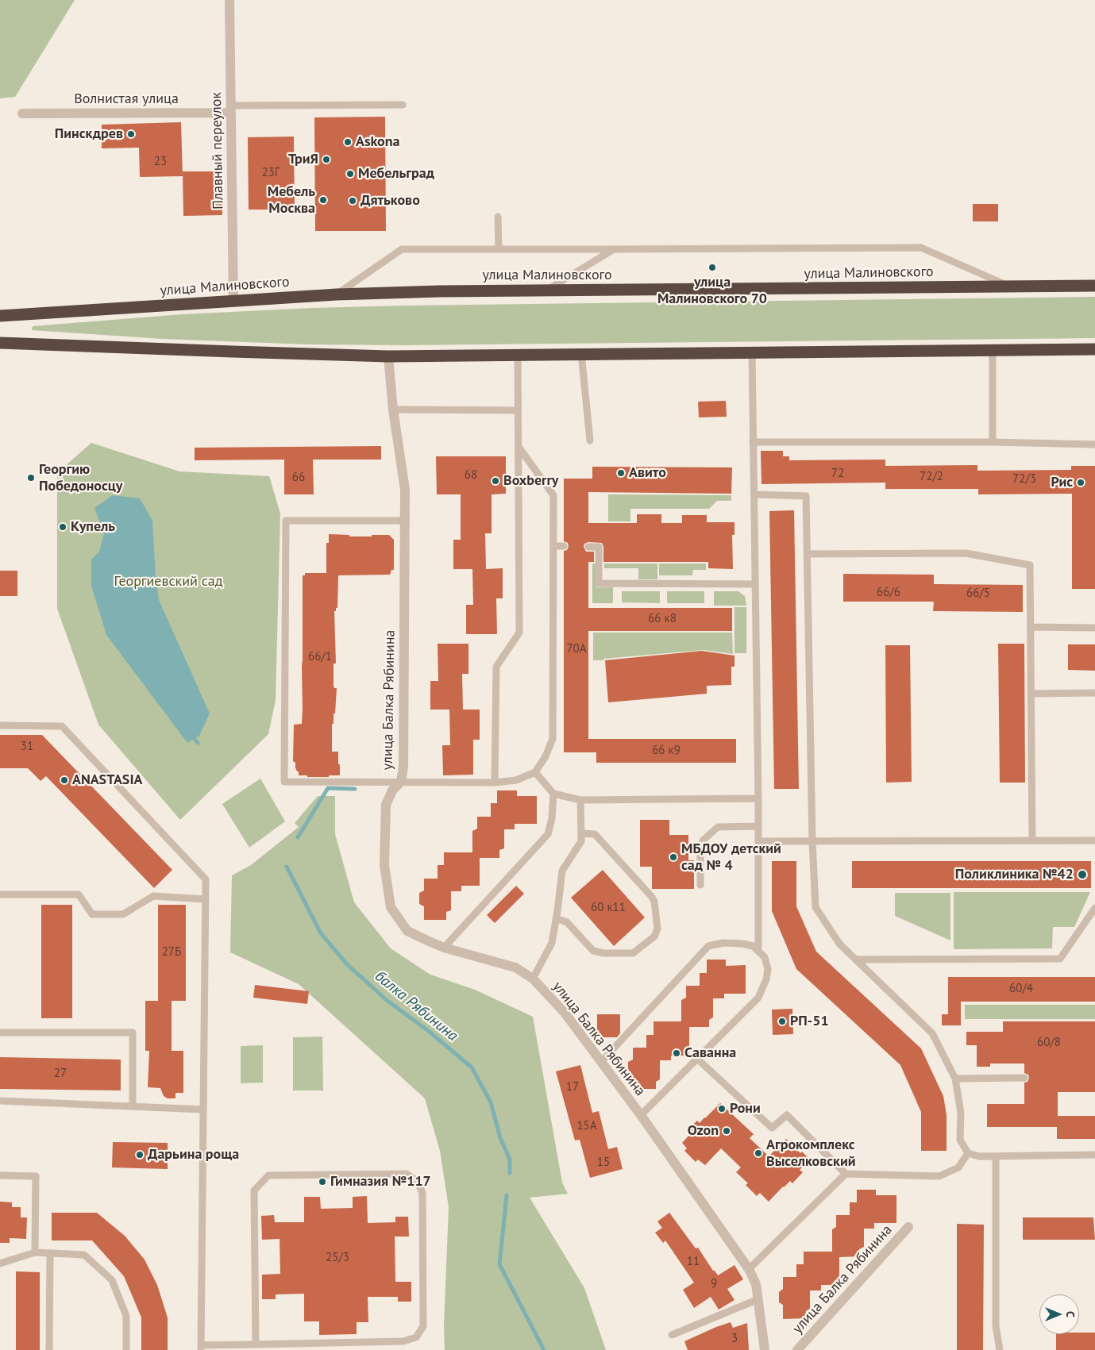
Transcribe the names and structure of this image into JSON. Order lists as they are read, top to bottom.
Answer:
{
  "streets": {
    "highway": ["улица Малиновского"],
    "street": ["Волнистая улица", "Плавный переулок", "улица Балка Рябинина"]
  },
  "crossings": [
    ["Волнистая улица", "Плавный переулок"],
    ["Плавный переулок", "улица Малиновского"]
  ],
  "water": ["балка Рябинина"],
  "parks": ["Георгиевский сад"],
  "places": [
    "Пинскдрев",
    "Askona",
    "ТриЯ",
    "Мебельград",
    "Мебель Москва",
    "Дятьково",
    "улица Малиновского 70",
    "Авито",
    "Георгию Победоносцу",
    "Boxberry",
    "Рис",
    "Купель",
    "ANASTASIA",
    "МБДОУ детский сад № 4",
    "Поликлиника №42",
    "РП-51",
    "Саванна",
    "Рони",
    "Ozon",
    "Агрокомплекс Выселковский",
    "Дарьина роща",
    "Гимназия №117"
  ],
  "house_numbers": [
    "23",
    "23Г",
    "72",
    "68",
    "72/2",
    "66",
    "72/3",
    "66/6",
    "66/5",
    "66 к8",
    "70А",
    "66/1",
    "31",
    "66 к9",
    "60 к11",
    "27Б",
    "60/4",
    "60/8",
    "27",
    "17",
    "15А",
    "15",
    "25/3",
    "11",
    "9",
    "3"
  ],
  "north": "right"
}
